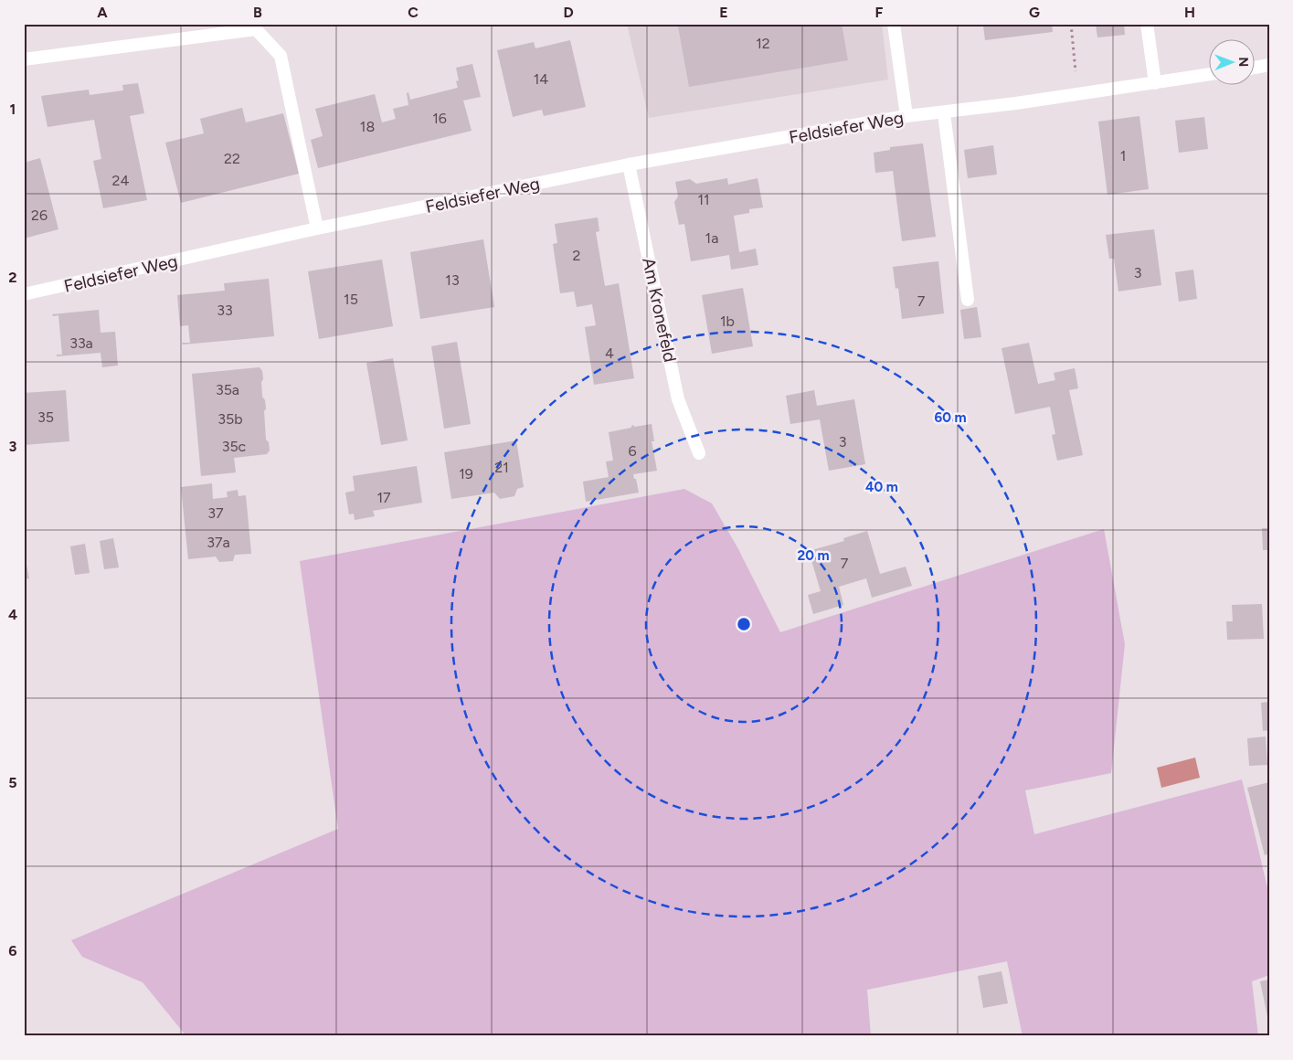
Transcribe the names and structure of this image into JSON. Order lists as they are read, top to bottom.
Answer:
{
  "streets": {
    "street": ["Feldsiefer Weg", "Am Kronefeld"]
  },
  "crossings": [
    ["Feldsiefer Weg", "Am Kronefeld"]
  ],
  "house_numbers": [
    "12",
    "14",
    "16",
    "18",
    "1",
    "22",
    "24",
    "11",
    "26",
    "1a",
    "2",
    "3",
    "13",
    "15",
    "7",
    "33",
    "1b",
    "33a",
    "4",
    "35a",
    "35",
    "35b",
    "3",
    "35c",
    "6",
    "21",
    "19",
    "17",
    "37",
    "37a",
    "7"
  ],
  "north": "right",
  "grid": {
    "columns": [
      "A",
      "B",
      "C",
      "D",
      "E",
      "F",
      "G",
      "H"
    ],
    "rows": [
      "1",
      "2",
      "3",
      "4",
      "5",
      "6"
    ]
  },
  "rings": ["60 m", "40 m", "20 m"]
}
